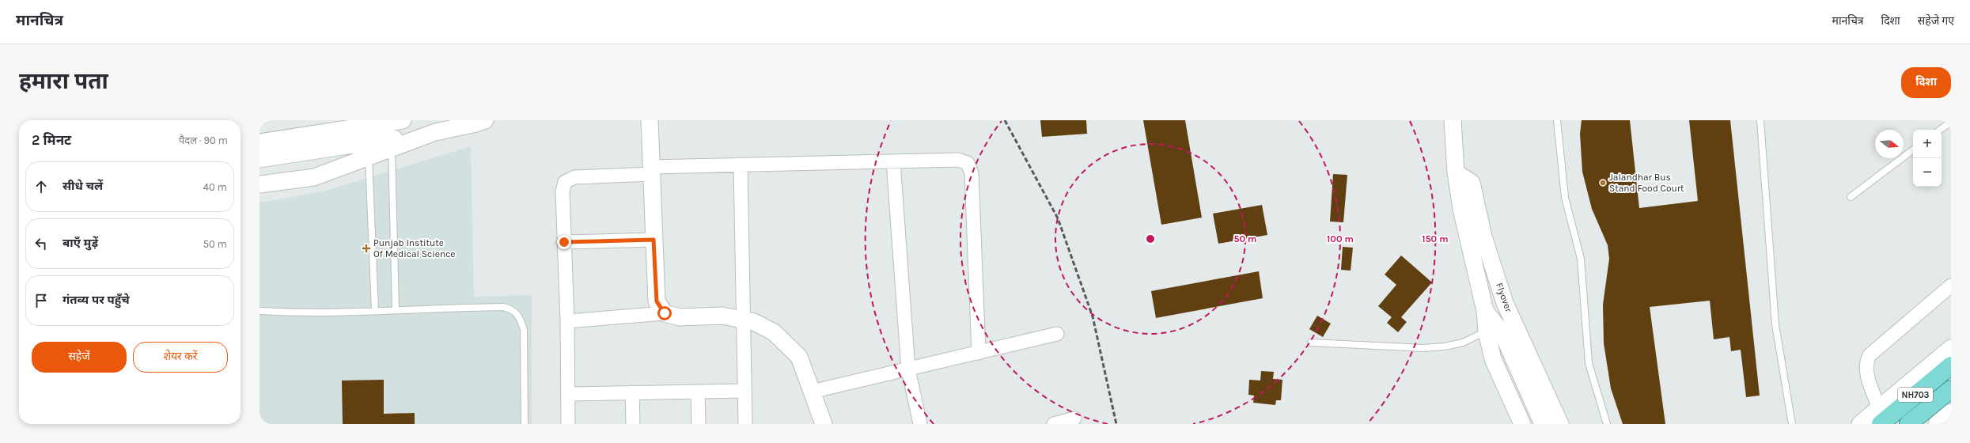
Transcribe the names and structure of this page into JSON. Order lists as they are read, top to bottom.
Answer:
{
  "streets": {
    "highway": ["NH703"],
    "street": ["Flyover"]
  },
  "places": {
    "other": ["Jalandhar Bus Stand Food Court"],
    "health": ["Punjab Institute Of Medical Science"]
  },
  "north": "right",
  "page": {
    "header": "मानचित्र",
    "nav": ["मानचित्र", "दिशा", "सहेजे गए"],
    "buttons": [
      "दिशा",
      ["सहेजें", "शेयर करें"]
    ],
    "title": "हमारा पता",
    "heading": ["2 मिनट", "पैदल · 90 m"],
    "map_buttons": ["+", "−"],
    "list": [
      ["सीधे चलें", "40 m"],
      ["बाएँ मुड़ें", "50 m"],
      "गंतव्य पर पहुँचे"
    ]
  },
  "rings": ["50 m", "100 m", "150 m"]
}
